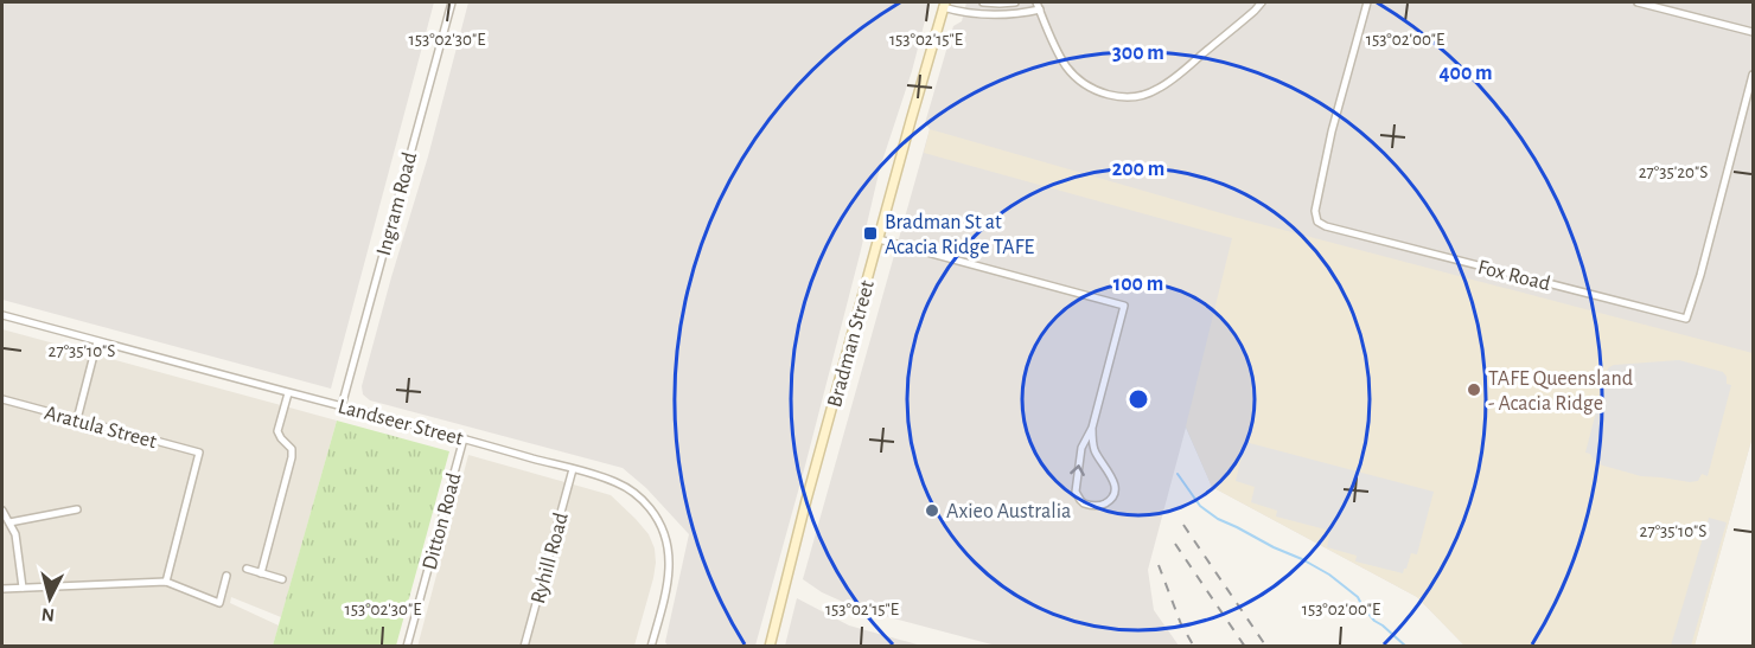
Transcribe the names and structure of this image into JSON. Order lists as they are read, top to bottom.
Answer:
{
  "streets": {
    "main road": ["Bradman Street"],
    "street": [
      "Ingram Road",
      "Fox Road",
      "Landseer Street",
      "Aratula Street",
      "Ditton Road",
      "Ryhill Road"
    ]
  },
  "crossings": [
    ["Ingram Road", "Landseer Street"],
    ["Landseer Street", "Ditton Road"],
    ["Landseer Street", "Ryhill Road"]
  ],
  "places": {
    "transit": ["Bradman St at Acacia Ridge TAFE"],
    "other": ["TAFE Queensland - Acacia Ridge", "Axieo Australia"]
  },
  "north": "bottom",
  "coordinates": [
    "153°02'30\"E",
    "153°02'15\"E",
    "153°02'00\"E",
    "27°35'20\"S",
    "27°35'10\"S"
  ],
  "rings": [
    "300 m",
    "400 m",
    "200 m",
    "100 m"
  ]
}
